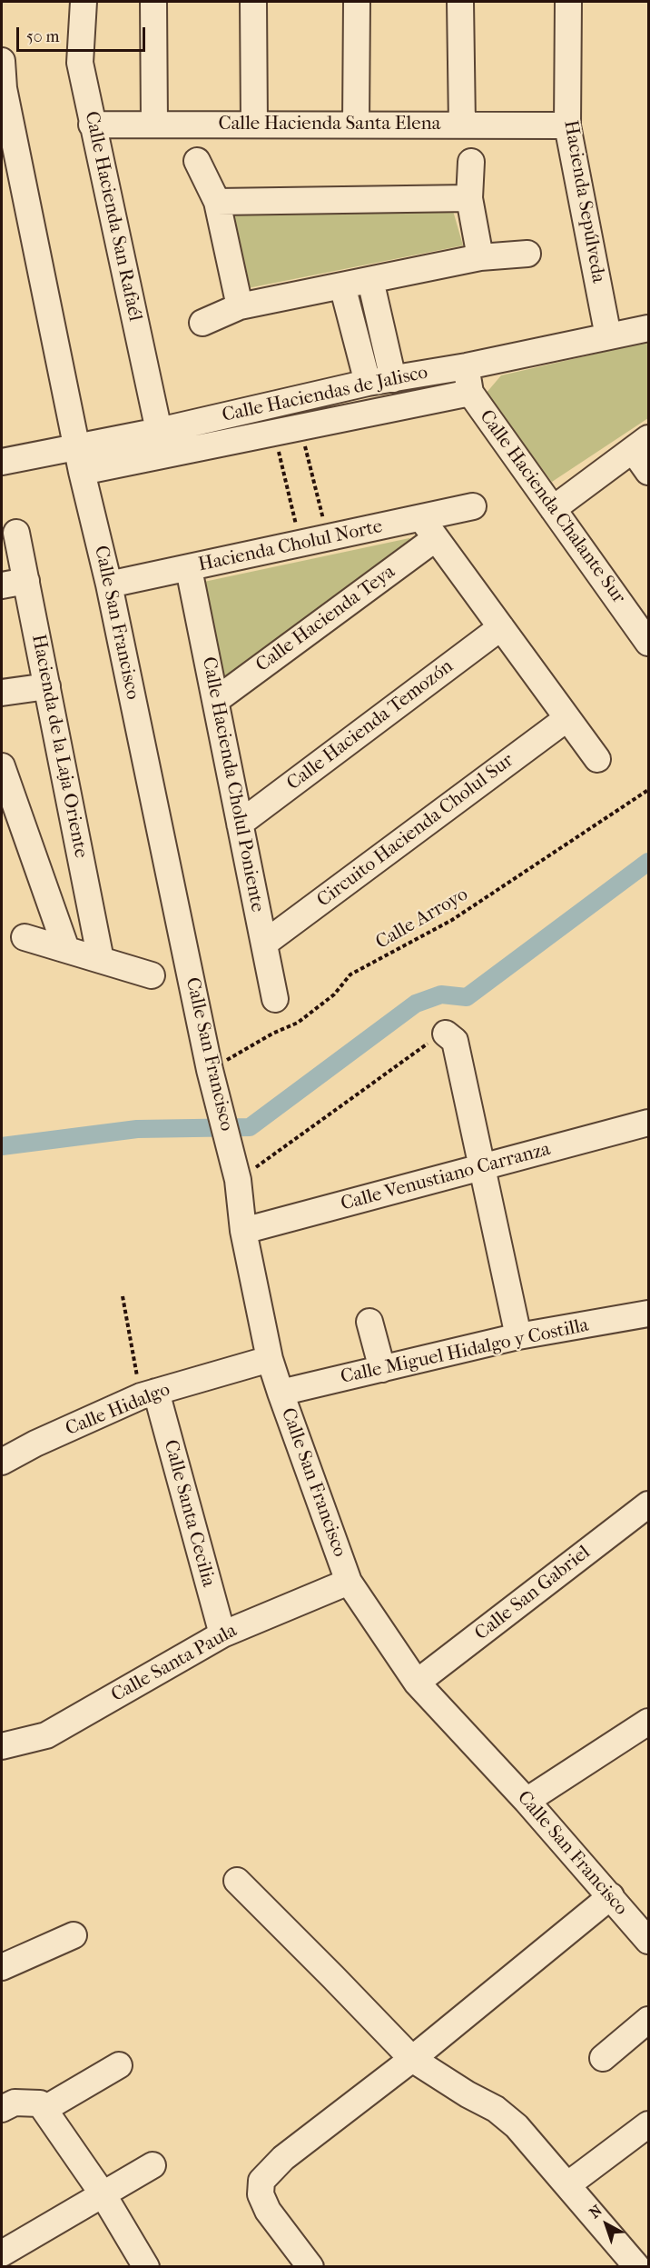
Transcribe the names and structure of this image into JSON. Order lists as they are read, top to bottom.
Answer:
{
  "streets": {
    "street": [
      "Calle Hacienda Santa Elena",
      "Hacienda Sepúlveda",
      "Calle Hacienda San Rafaél",
      "Calle Haciendas de Jalisco",
      "Calle Hacienda Chalante Sur",
      "Hacienda Cholul Norte",
      "Calle Hacienda Teya",
      "Calle San Francisco",
      "Calle Hacienda Temozón",
      "Hacienda de la Laja Oriente",
      "Calle Hacienda Cholul Poniente",
      "Circuito Hacienda Cholul Sur",
      "Calle Venustiano Carranza",
      "Calle Miguel Hidalgo y Costilla",
      "Calle Hidalgo",
      "Calle Santa Cecilia",
      "Calle San Gabriel",
      "Calle Santa Paula"
    ],
    "path": ["Calle Arroyo"]
  },
  "crossings": [
    ["Calle Hacienda Santa Elena", "Hacienda Sepúlveda"],
    ["Calle Hacienda Santa Elena", "Calle Hacienda San Rafaél"],
    ["Hacienda Sepúlveda", "Calle Haciendas de Jalisco"],
    ["Calle Hacienda San Rafaél", "Calle Haciendas de Jalisco"],
    ["Calle Haciendas de Jalisco", "Calle Hacienda Chalante Sur"],
    ["Calle Haciendas de Jalisco", "Calle San Francisco"],
    ["Hacienda Cholul Norte", "Calle Hacienda Teya"],
    ["Hacienda Cholul Norte", "Calle San Francisco"],
    ["Hacienda Cholul Norte", "Calle Hacienda Cholul Poniente"],
    ["Calle Hacienda Teya", "Calle Hacienda Cholul Poniente"],
    ["Calle San Francisco", "Calle Arroyo"],
    ["Calle San Francisco", "Calle Venustiano Carranza"],
    ["Calle San Francisco", "Calle Miguel Hidalgo y Costilla"],
    ["Calle San Francisco", "Calle Hidalgo"],
    ["Calle San Francisco", "Calle San Gabriel"],
    ["Calle San Francisco", "Calle Santa Paula"],
    ["Calle Hacienda Temozón", "Calle Hacienda Cholul Poniente"],
    ["Calle Hacienda Cholul Poniente", "Circuito Hacienda Cholul Sur"],
    ["Calle Hidalgo", "Calle Santa Cecilia"],
    ["Calle Santa Cecilia", "Calle Santa Paula"]
  ],
  "scale_bar": "50 m",
  "north": "top left"
}
